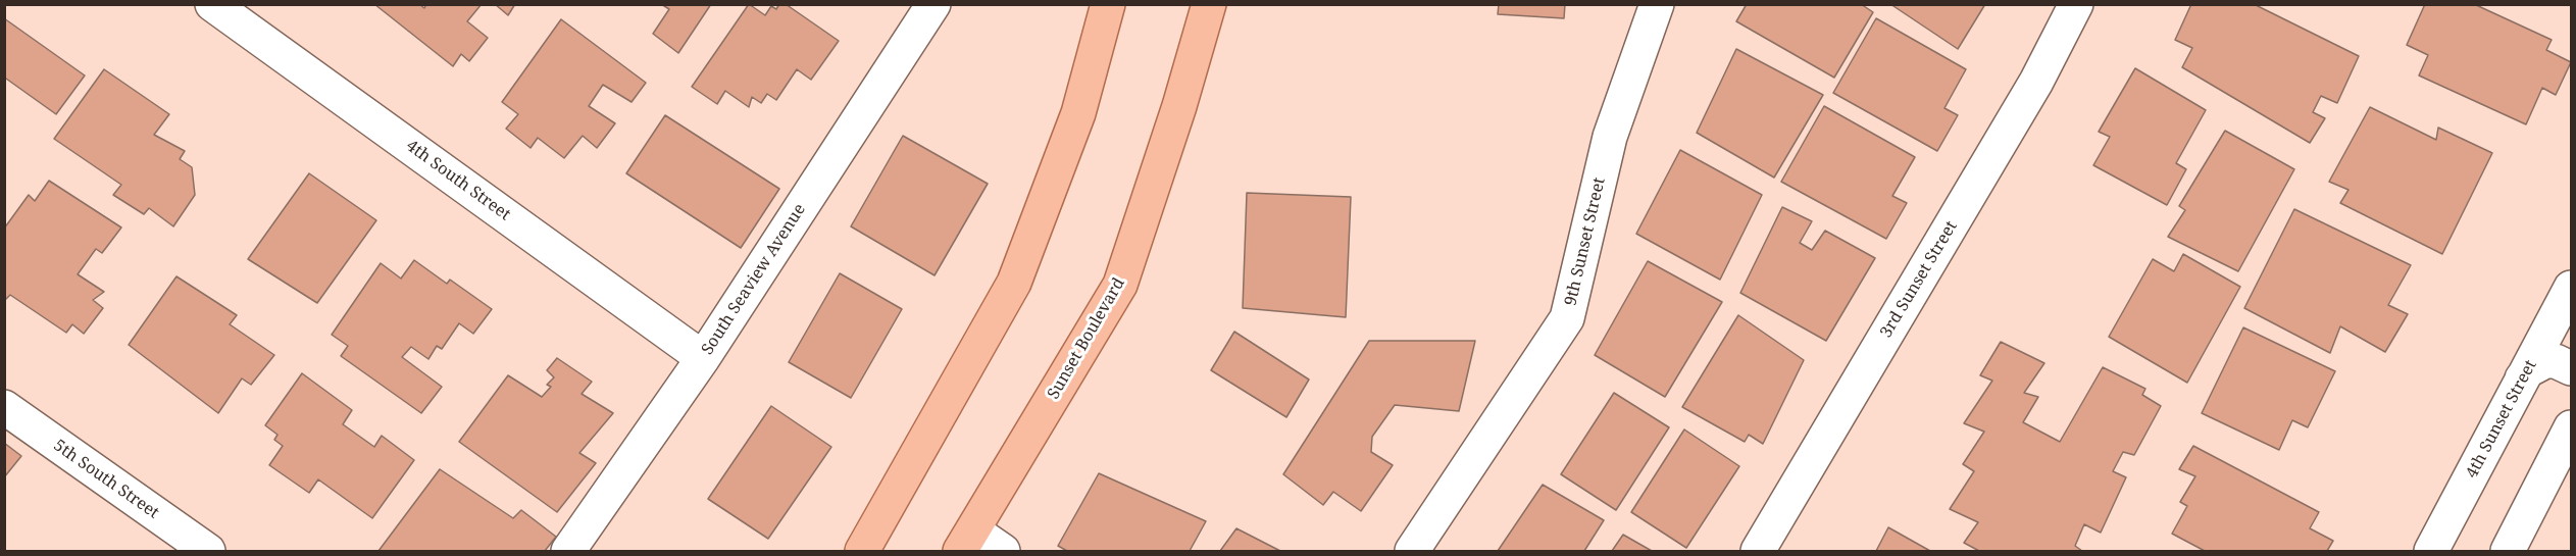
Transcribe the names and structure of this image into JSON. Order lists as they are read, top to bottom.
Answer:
{
  "streets": {
    "main road": ["Sunset Boulevard"],
    "street": [
      "4th South Street",
      "9th Sunset Street",
      "South Seaview Avenue",
      "3rd Sunset Street",
      "4th Sunset Street",
      "5th South Street"
    ]
  },
  "crossings": [
    ["4th South Street", "South Seaview Avenue"]
  ]
}
